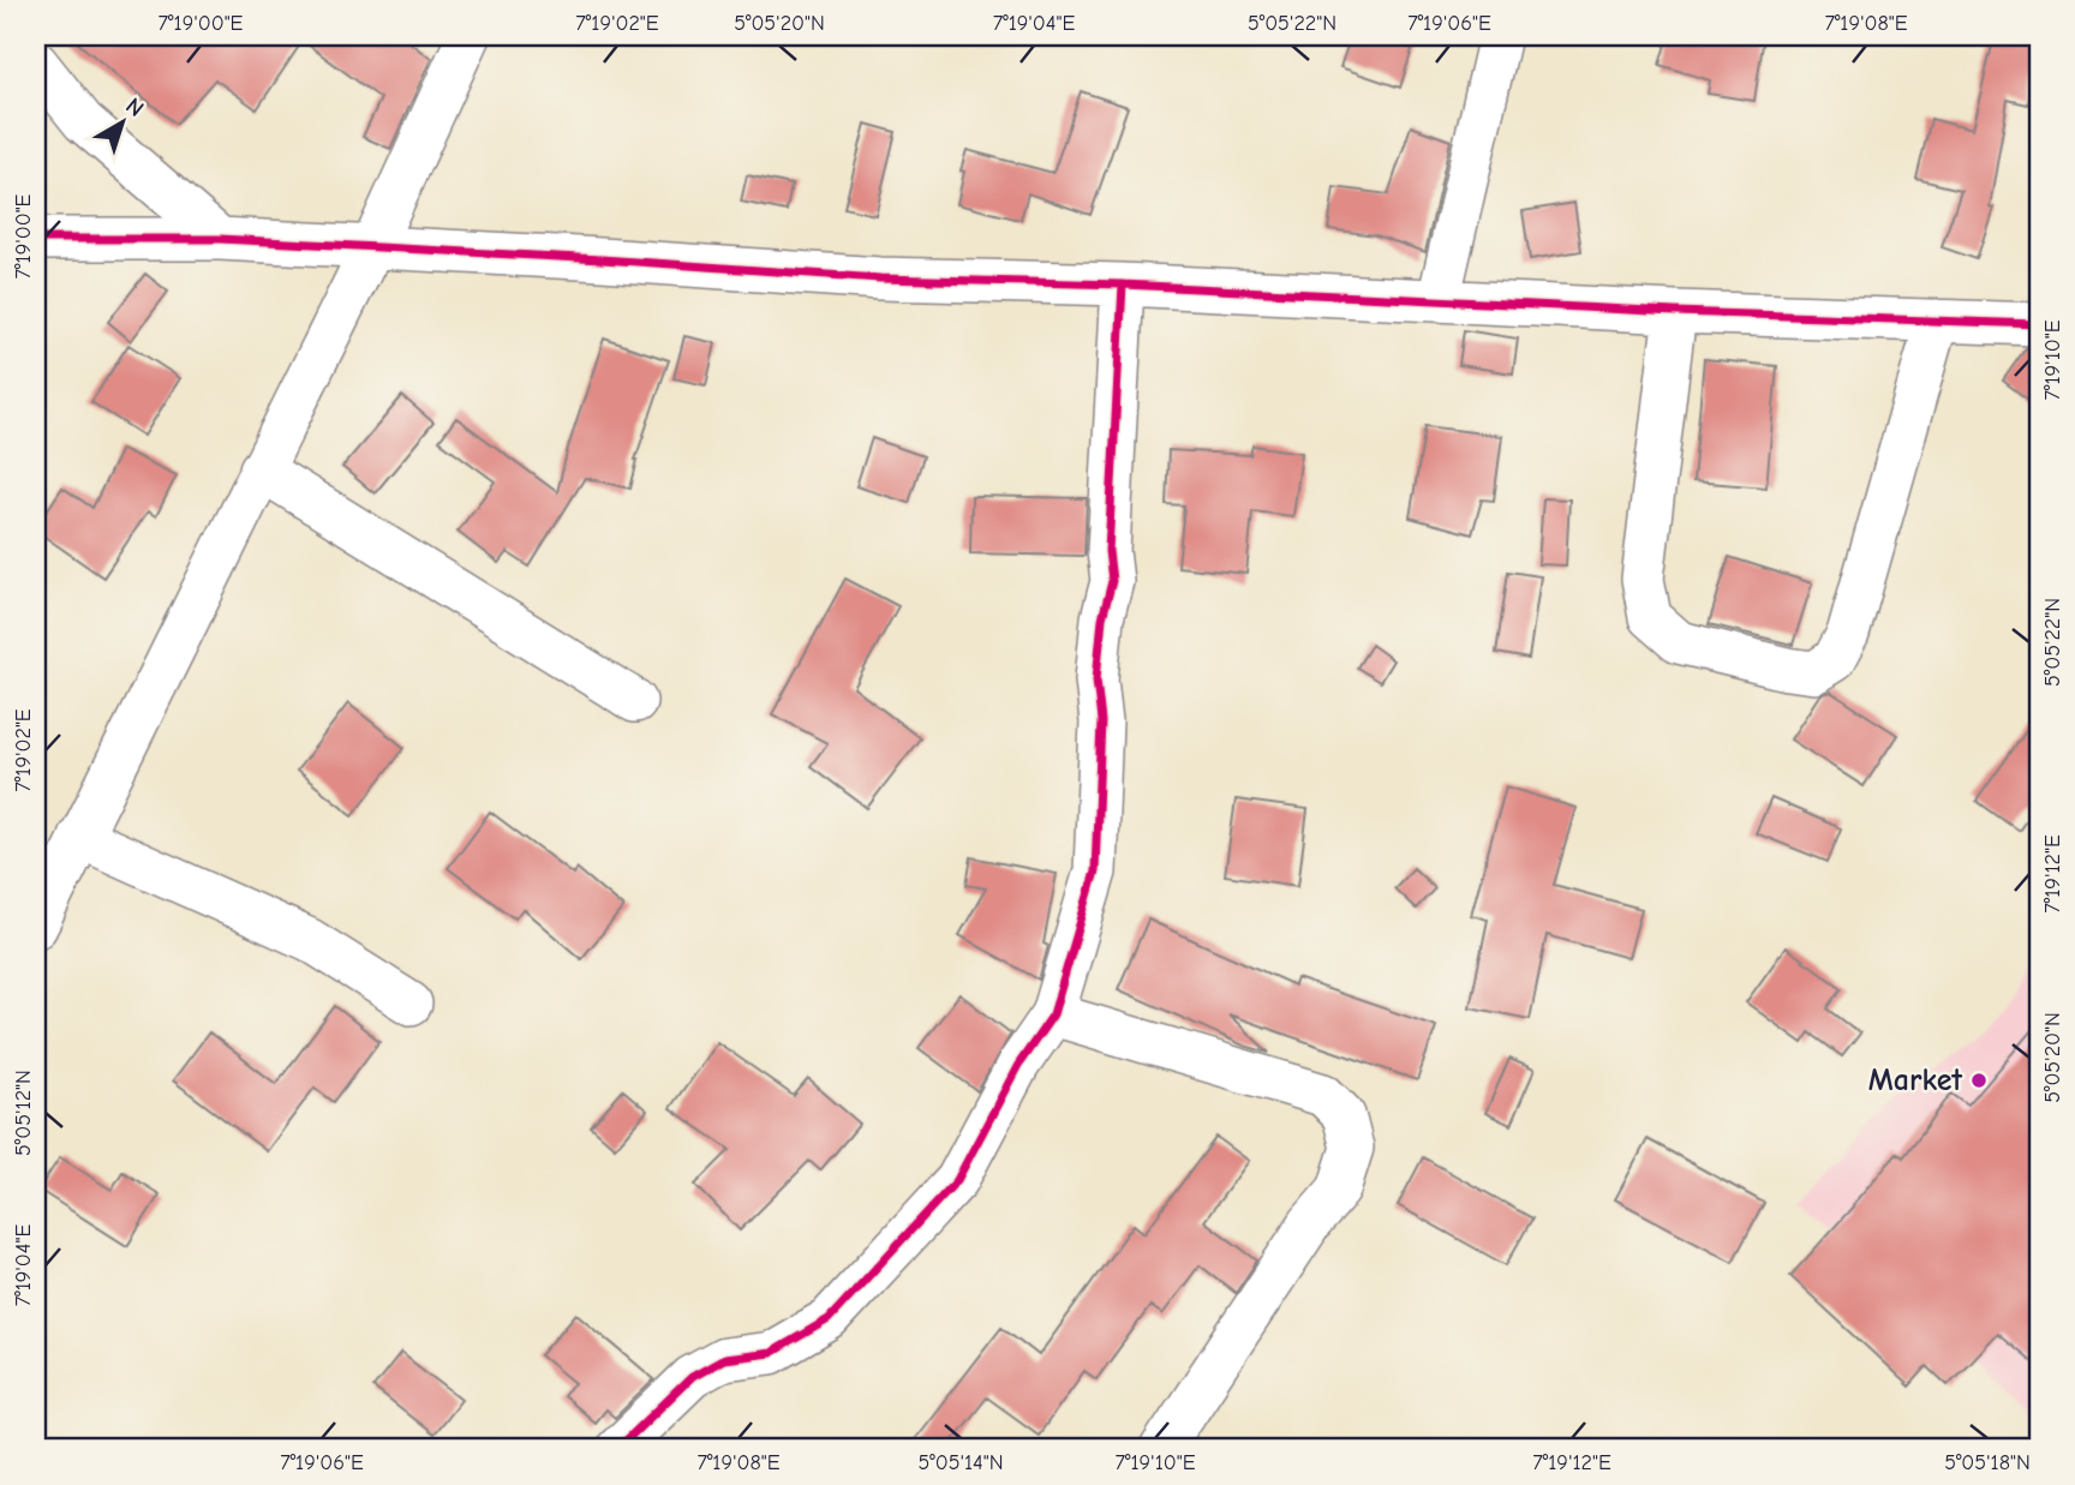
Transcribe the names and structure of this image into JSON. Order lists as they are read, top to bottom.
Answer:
{
  "places": ["Market"],
  "north": "top right",
  "coordinates": [
    "7°19'00\"E",
    "7°19'02\"E",
    "5°05'20\"N",
    "7°19'04\"E",
    "5°05'22\"N",
    "7°19'06\"E",
    "7°19'08\"E",
    "7°19'10\"E",
    "7°19'12\"E",
    "5°05'12\"N",
    "5°05'14\"N",
    "5°05'18\"N"
  ]
}
